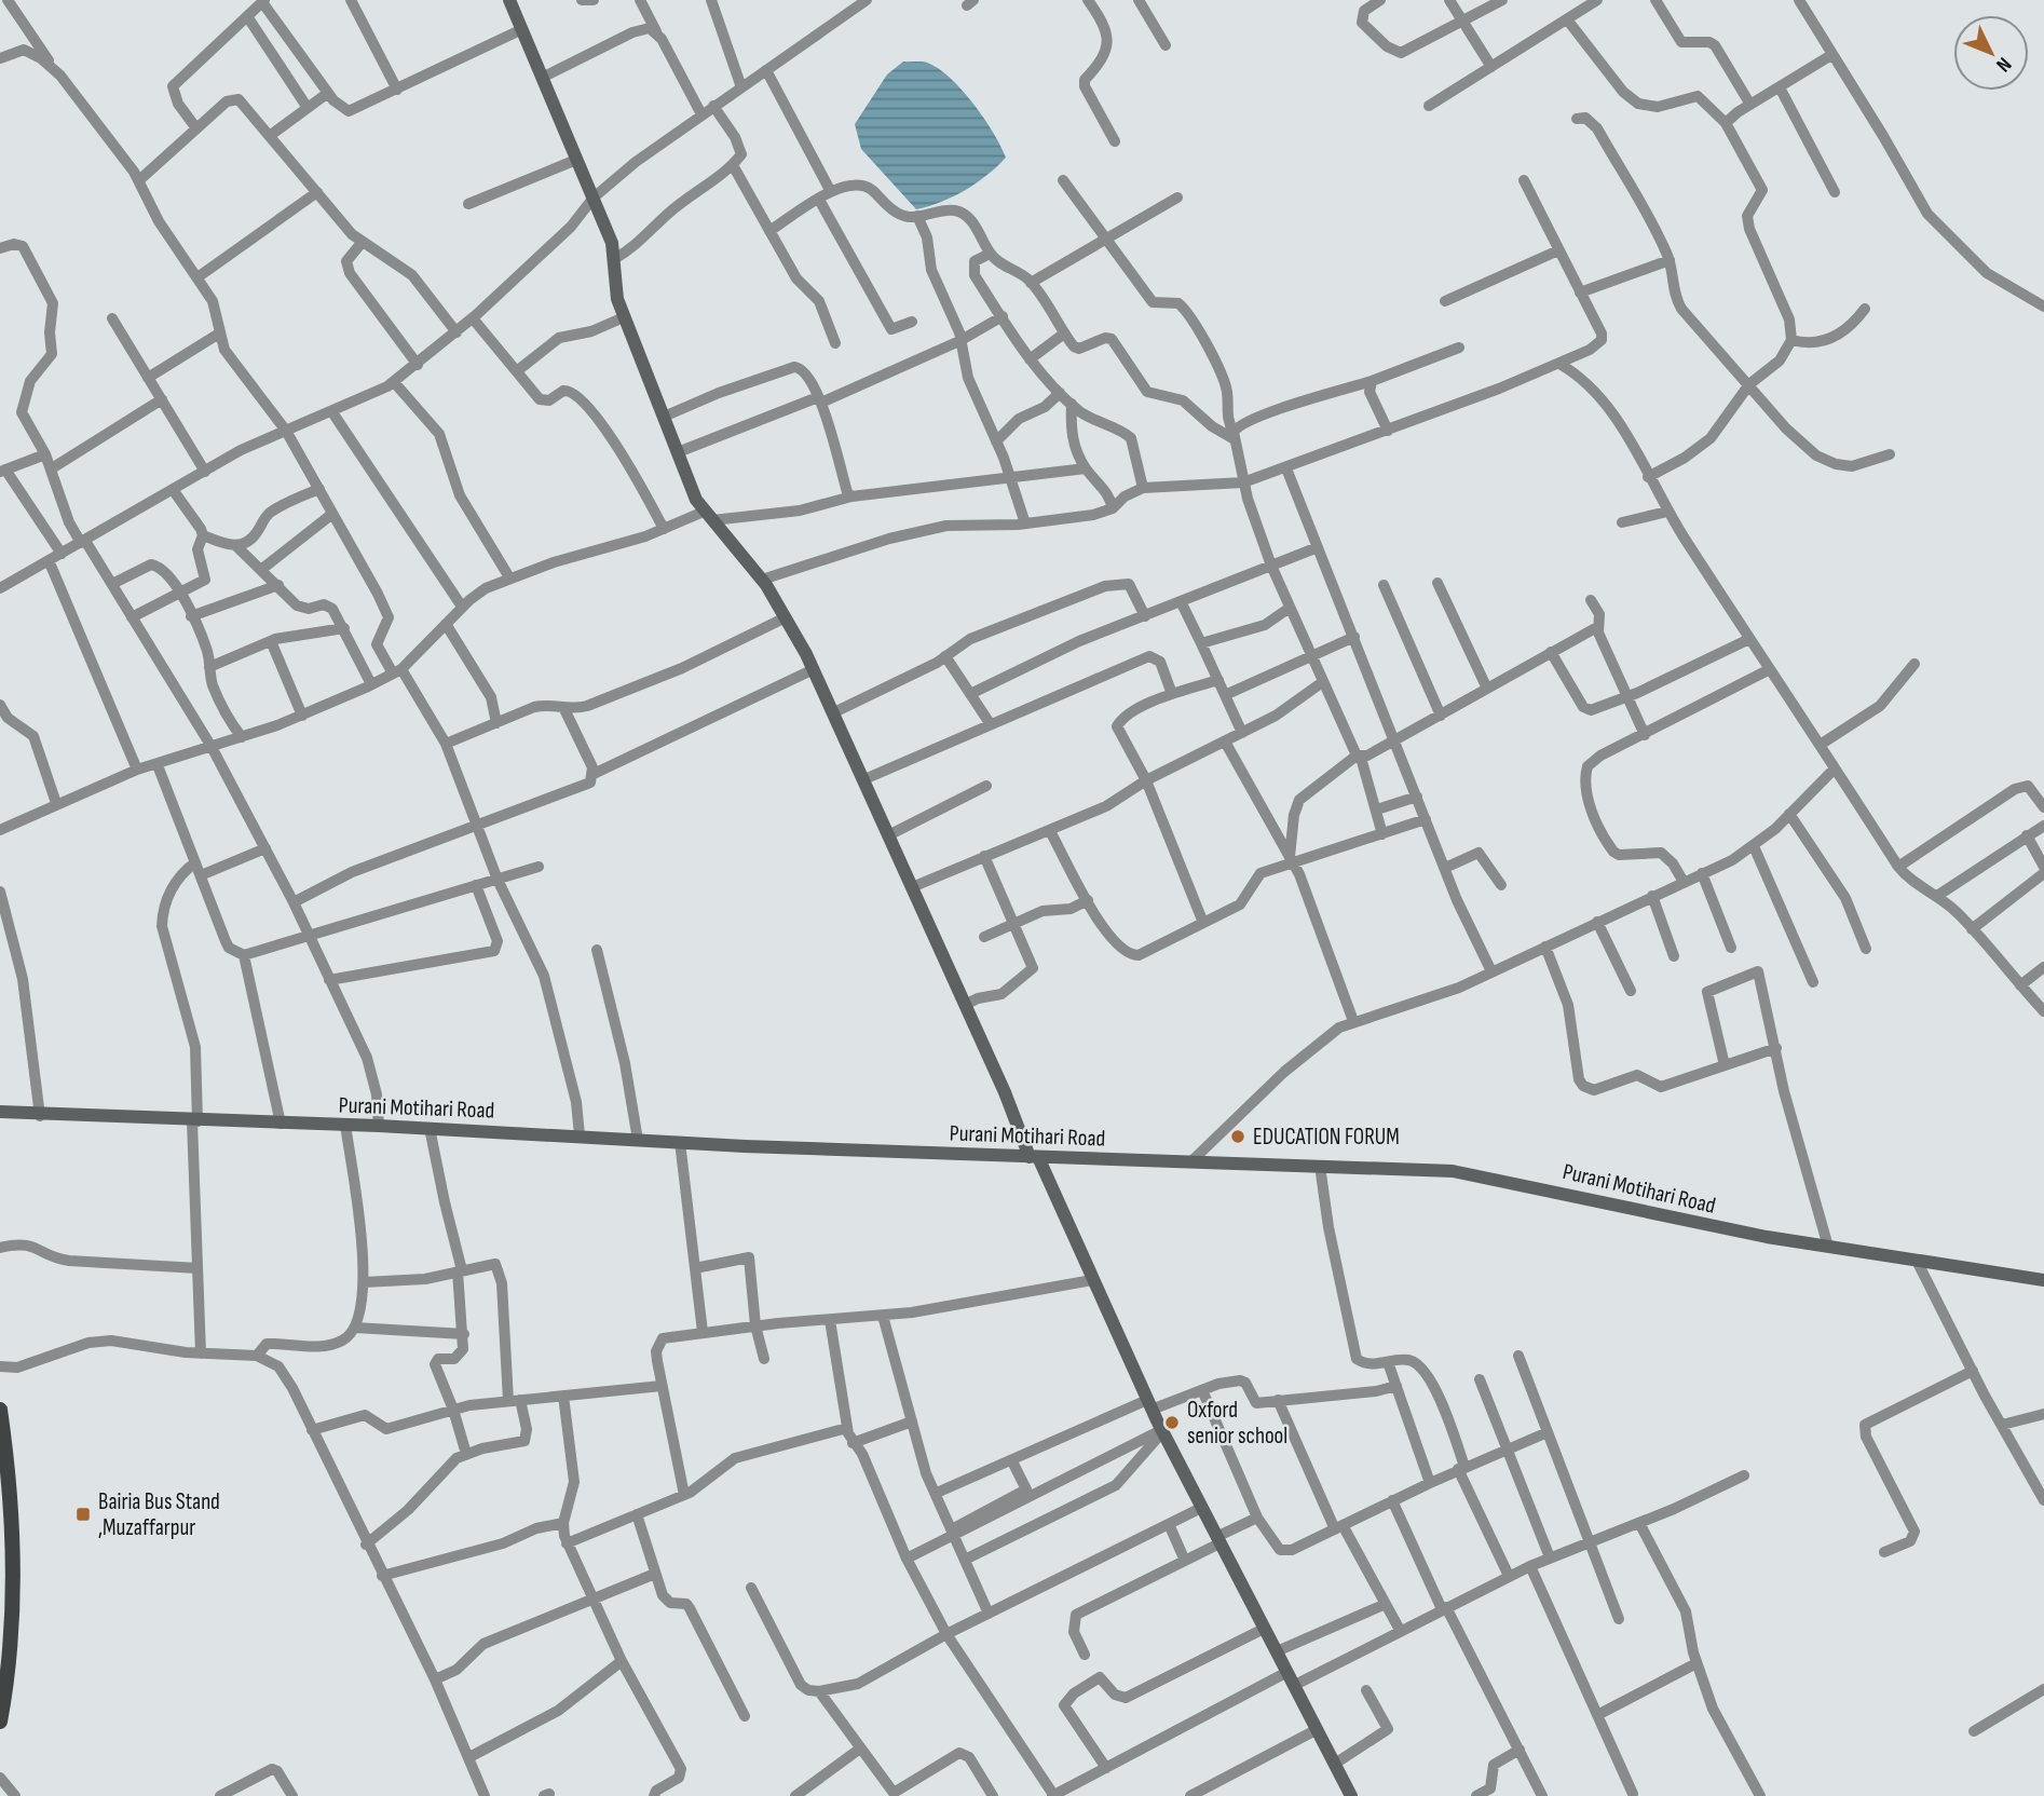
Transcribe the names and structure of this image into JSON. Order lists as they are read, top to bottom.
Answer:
{
  "streets": {
    "main road": ["Purani Motihari Road"]
  },
  "places": {
    "other": ["EDUCATION FORUM", "Oxford senior school"],
    "transit": ["Bairia Bus Stand ,Muzaffarpur"]
  },
  "north": "bottom right"
}
